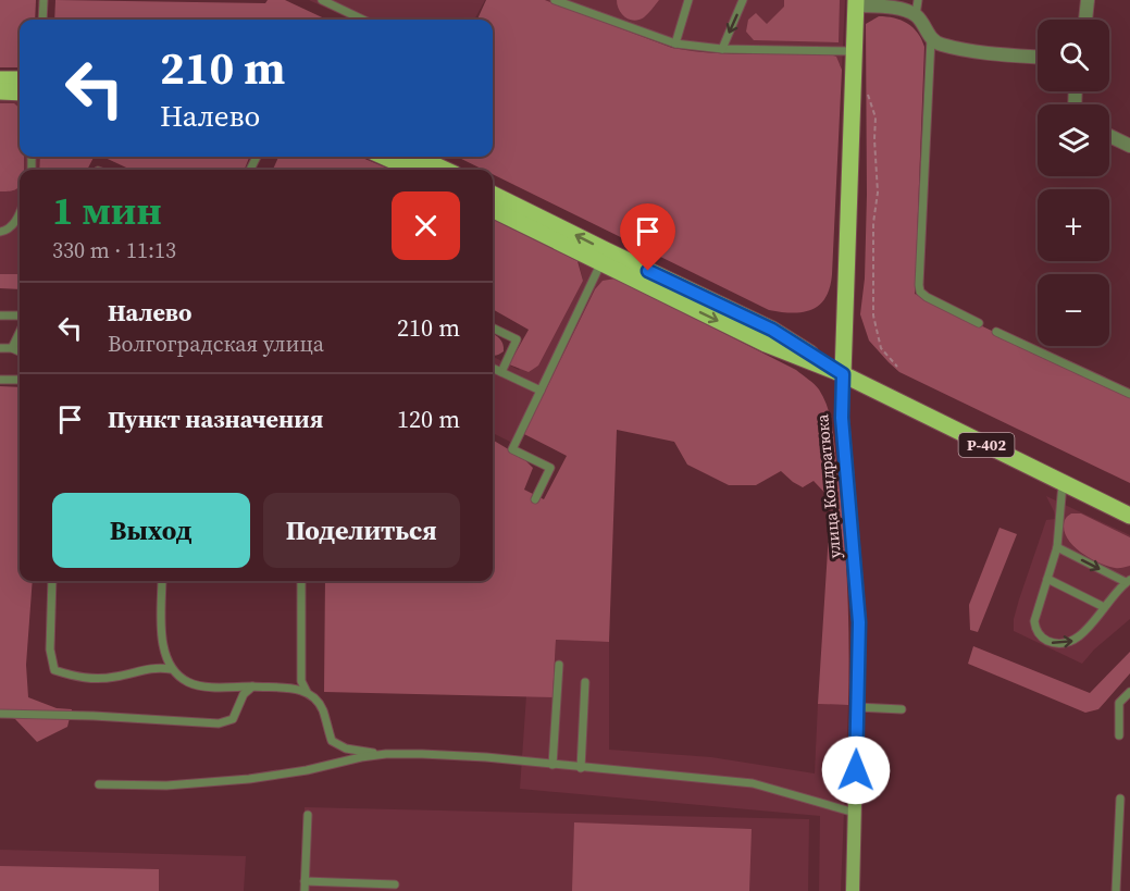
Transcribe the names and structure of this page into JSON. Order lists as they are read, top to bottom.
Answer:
{
  "streets": {
    "main road": ["Р-402", "улица Кондратюка"]
  },
  "crossings": [
    ["Р-402", "улица Кондратюка"]
  ],
  "page": {
    "map_buttons": ["+", "−"],
    "turn": ["210 m", "Налево"],
    "heading": ["1 мин", "330 m · 11:13"],
    "list": [
      {
        "name": "Налево",
        "note": "Волгоградская улица",
        "value": "210 m"
      },
      {
        "name": "Пункт назначения",
        "value": "120 m"
      }
    ],
    "buttons": ["Выход", "Поделиться"]
  }
}
